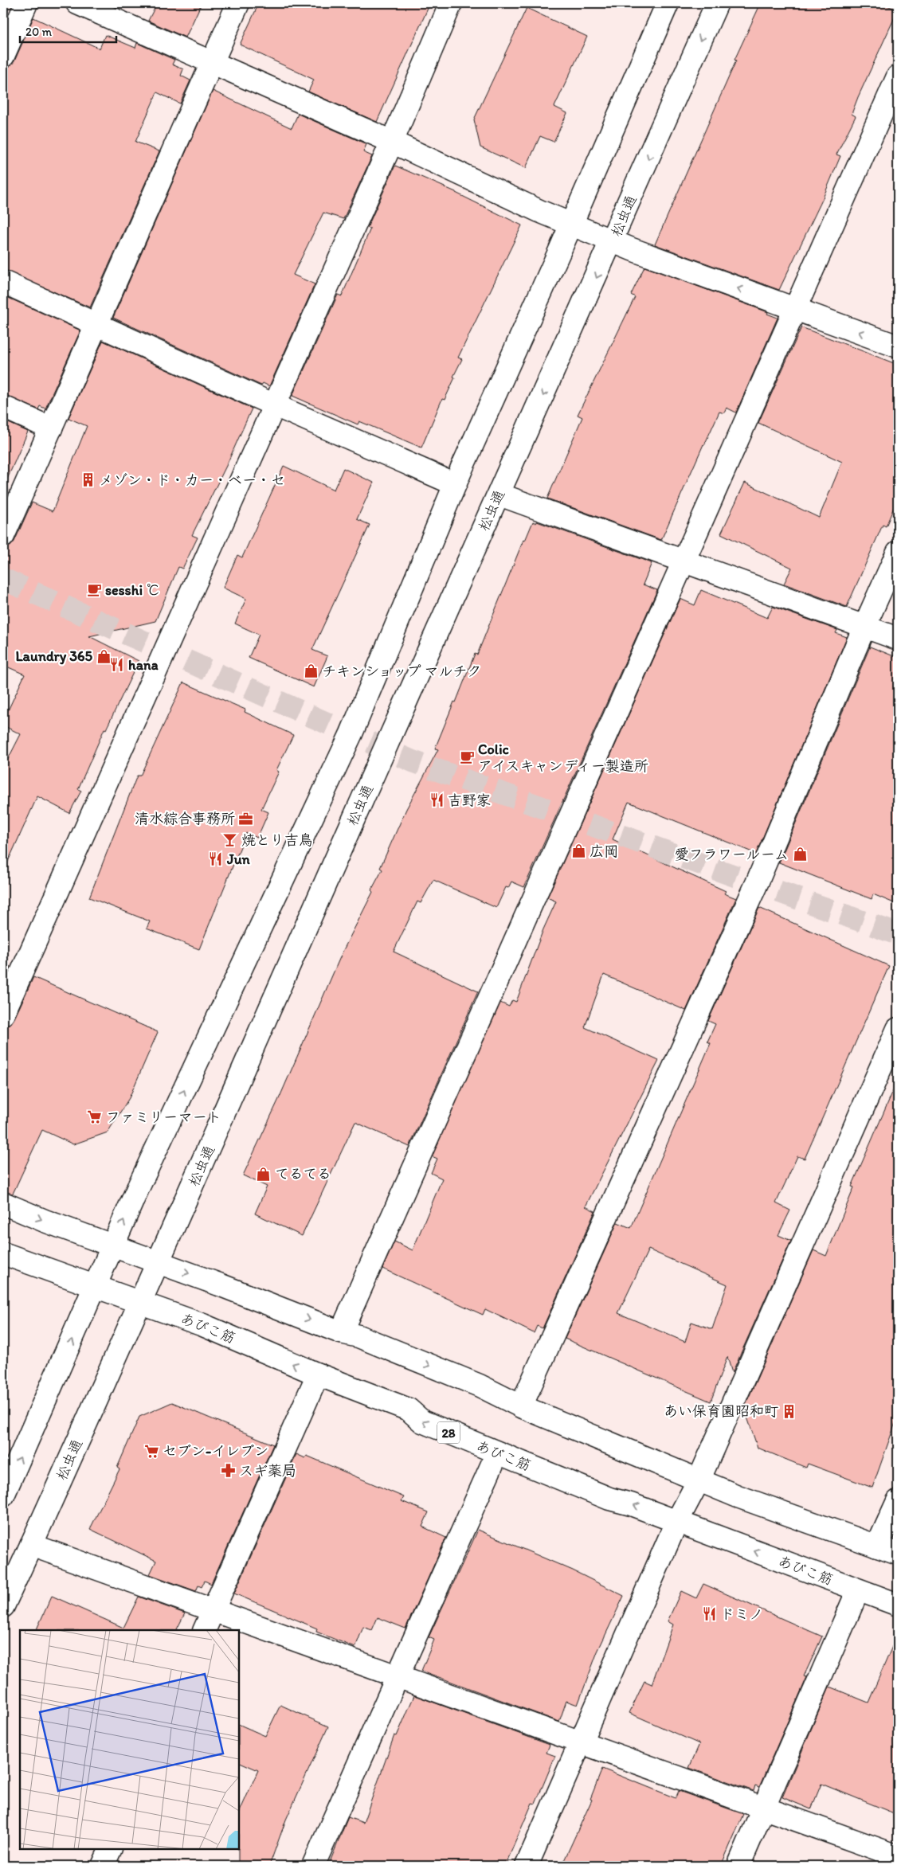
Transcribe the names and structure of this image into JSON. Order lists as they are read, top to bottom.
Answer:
{
  "streets": {
    "street": ["松虫通", "あびこ筋", "28"]
  },
  "crossings": [
    ["松虫通", "あびこ筋"]
  ],
  "places": {
    "building": ["メゾン・ド・カー・ベー・セ", "あい保育園昭和町"],
    "cafe": ["sesshi ℃", "Colic アイスキャンディー製造所"],
    "shop": [
      "Laundry 365",
      "チキンショップ マルチク",
      "広岡",
      "愛フラワールーム",
      "てるてる"
    ],
    "restaurant": [
      "hana",
      "吉野家",
      "Jun",
      "ドミノ"
    ],
    "office": ["清水綜合事務所"],
    "bar": ["焼とり吉鳥"],
    "supermarket": ["ファミリーマート", "セブン-イレブン"],
    "pharmacy": ["スギ薬局"]
  },
  "scale_bar": "20 m"
}
